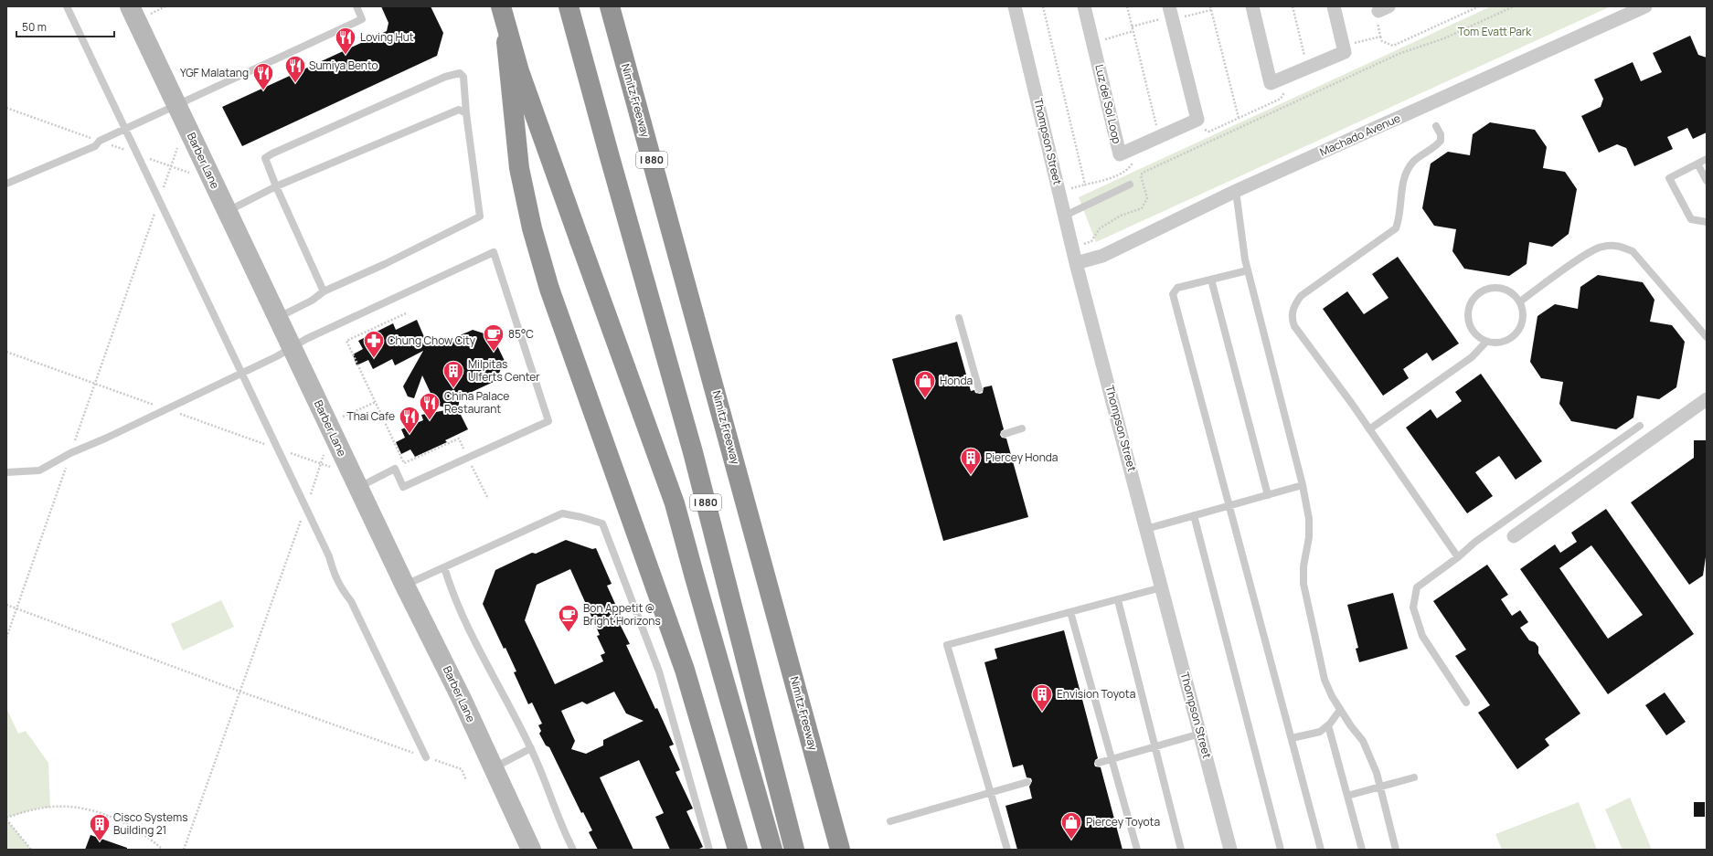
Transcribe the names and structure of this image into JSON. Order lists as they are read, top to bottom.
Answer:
{
  "streets": {
    "highway": ["Nimitz Freeway", "I 880"],
    "street": [
      "Luz del Sol Loop",
      "Machado Avenue",
      "Thompson Street",
      "Barber Lane"
    ]
  },
  "crossings": [
    ["Machado Avenue", "Thompson Street"]
  ],
  "parks": ["Tom Evatt Park"],
  "places": {
    "restaurant": [
      "Loving Hut",
      "Sumiya Bento",
      "YGF Malatang",
      "China Palace Restaurant",
      "Thai Cafe"
    ],
    "cafe": ["85°C", "Bon Appetit @ Bright Horizons"],
    "pharmacy": ["Chung Chow City"],
    "building": [
      "Milpitas Ulferts Center",
      "Piercey Honda",
      "Envision Toyota",
      "Cisco Systems Building 21"
    ],
    "shop": ["Honda", "Piercey Toyota"]
  },
  "scale_bar": "50 m"
}
